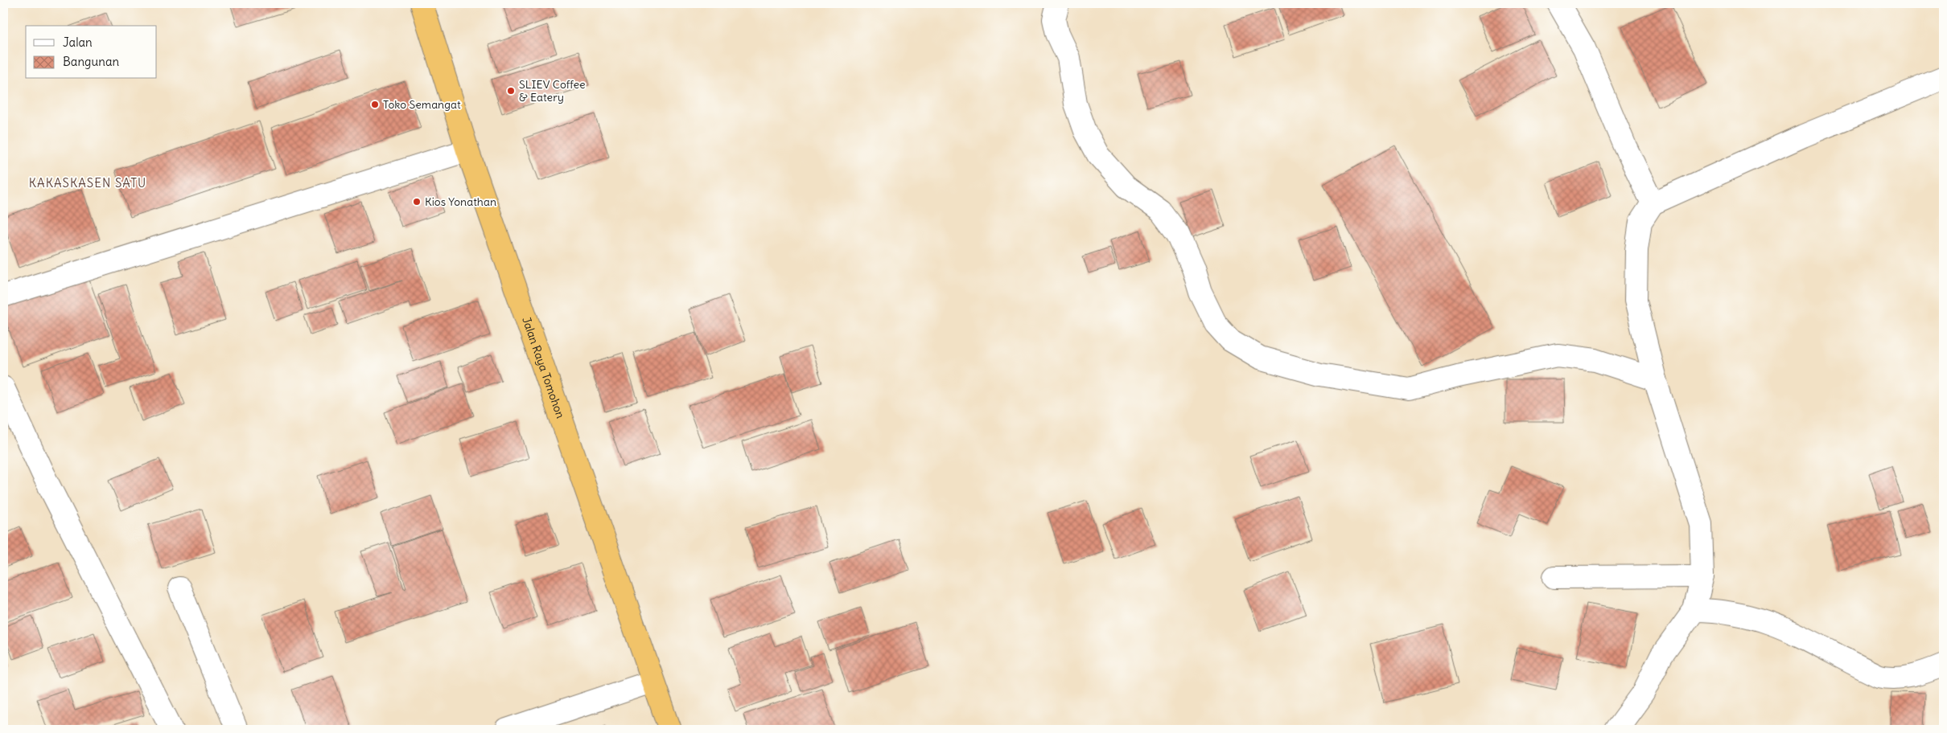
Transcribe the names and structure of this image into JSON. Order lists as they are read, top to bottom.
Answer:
{
  "streets": {
    "highway": ["Jalan Raya Tomohon"]
  },
  "districts": ["KAKASKASEN SATU"],
  "places": ["SLIEV Coffee & Eatery", "Toko Semangat", "Kios Yonathan"],
  "legend": ["Jalan", "Bangunan"]
}
